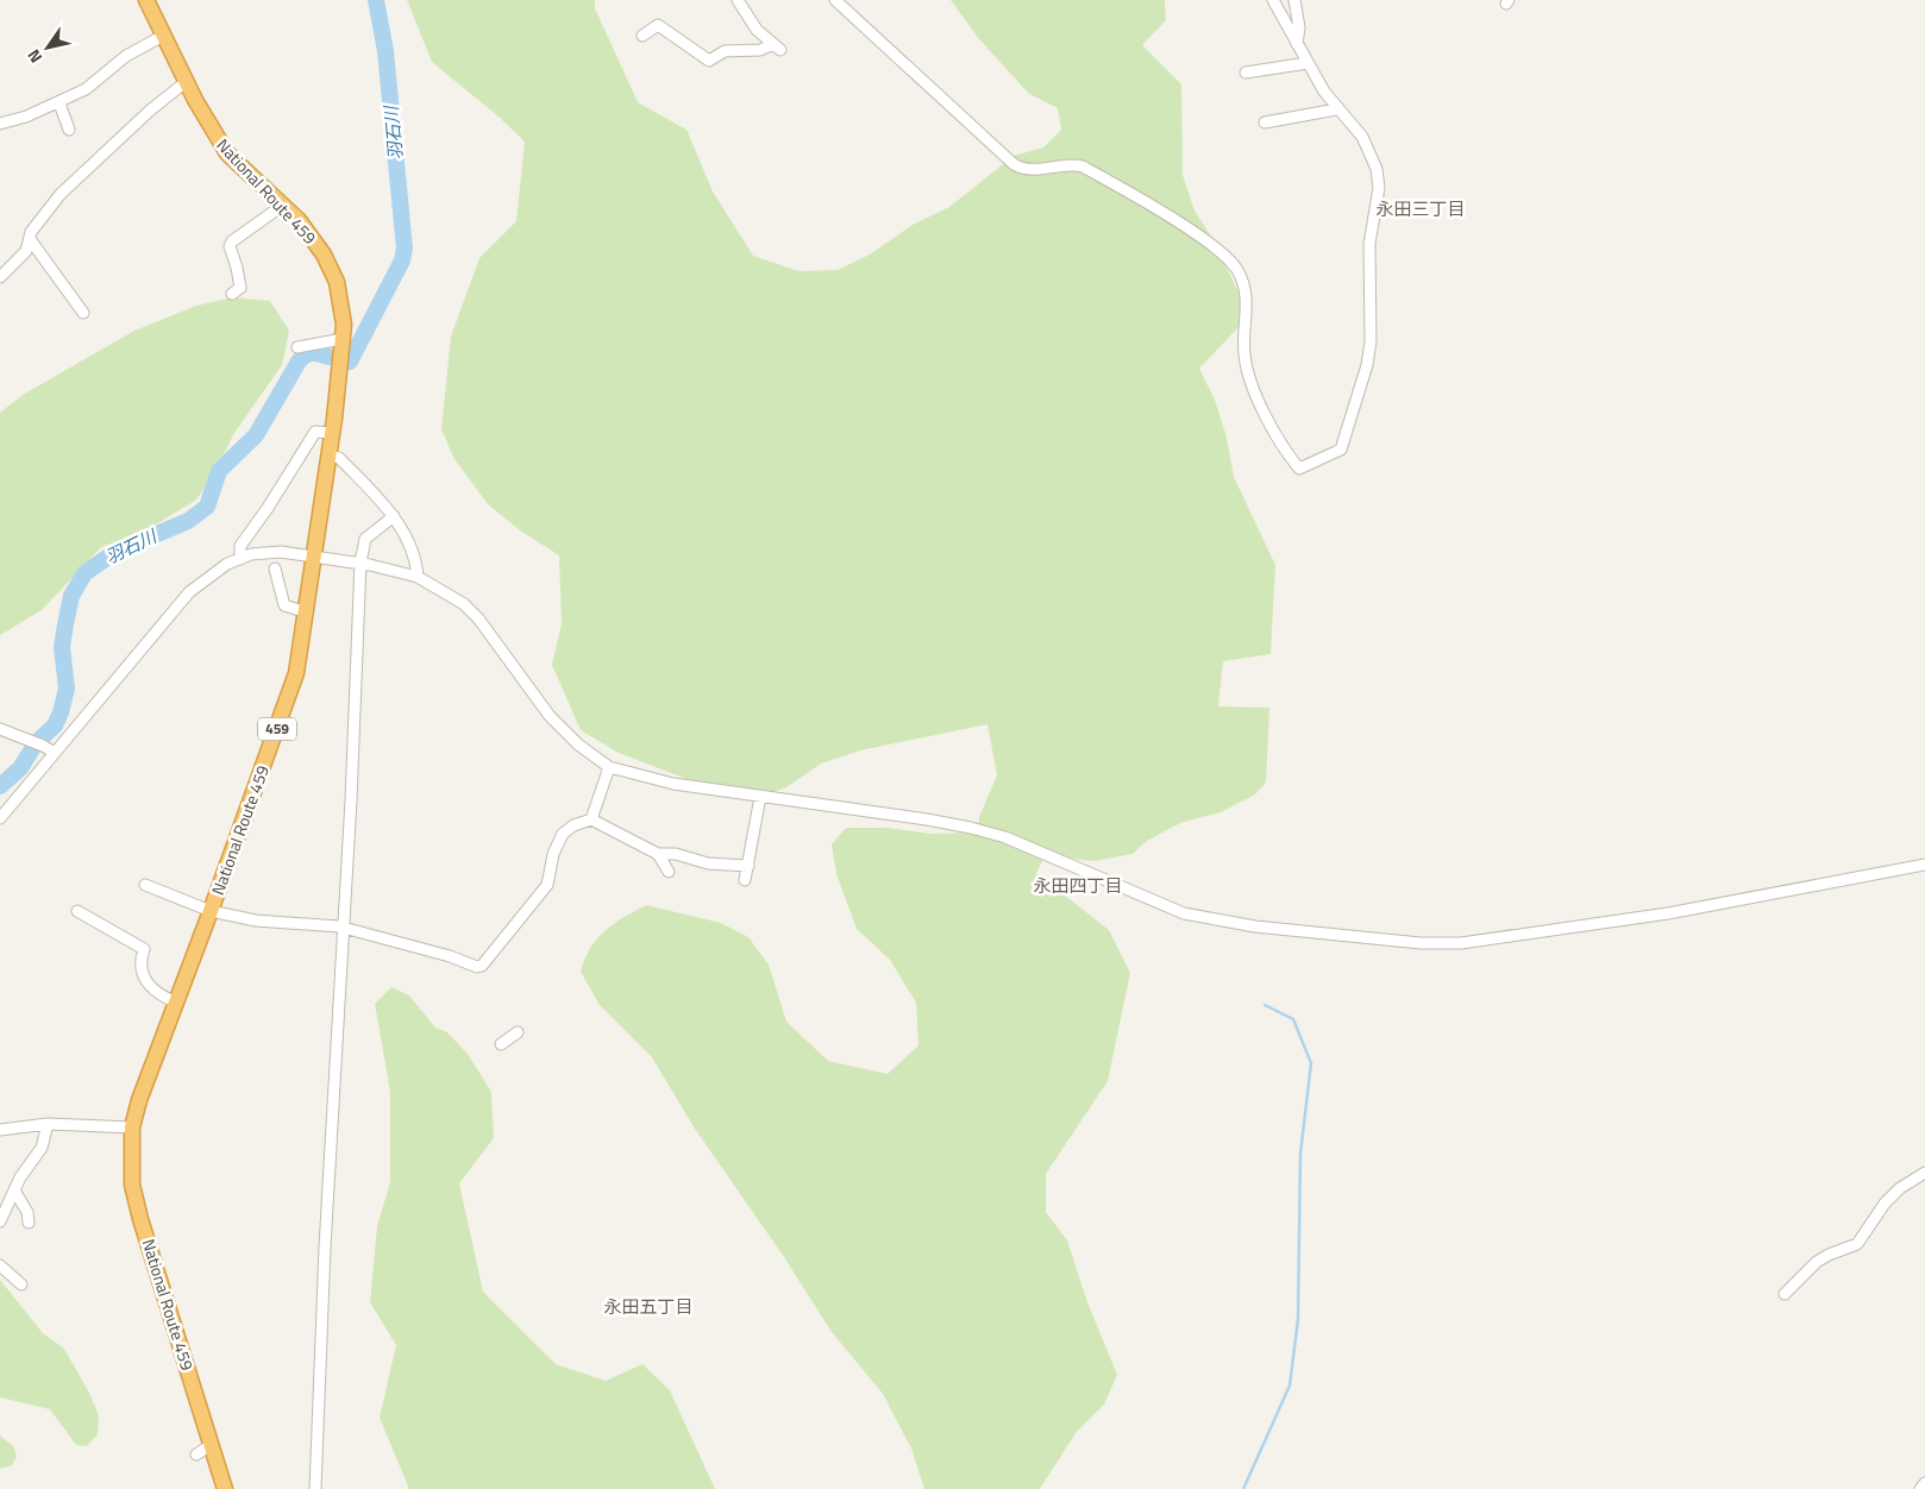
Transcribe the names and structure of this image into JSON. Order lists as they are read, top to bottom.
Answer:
{
  "streets": {
    "highway": ["National Route 459", "459"]
  },
  "districts": ["永田三丁目", "永田四丁目", "永田五丁目"],
  "water": ["羽石川"],
  "north": "bottom left"
}
